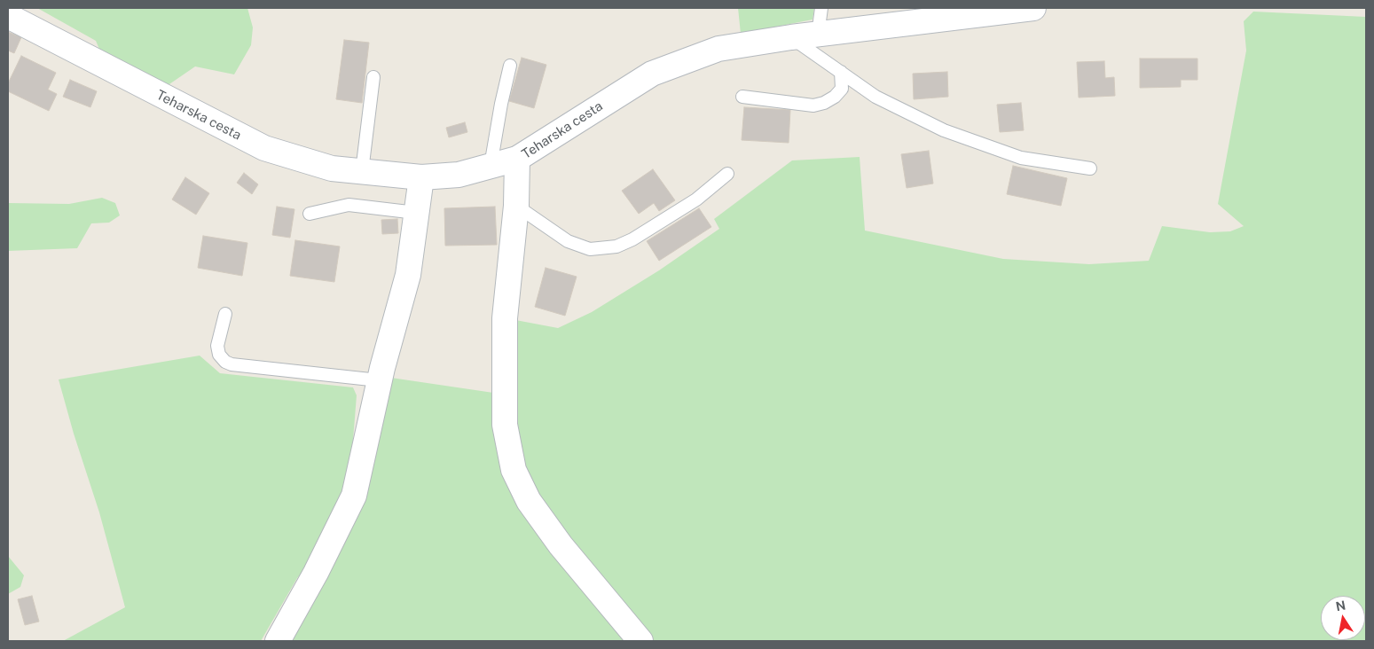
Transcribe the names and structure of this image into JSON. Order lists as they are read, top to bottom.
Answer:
{
  "streets": {
    "street": ["Teharska cesta"]
  },
  "north": "top"
}
